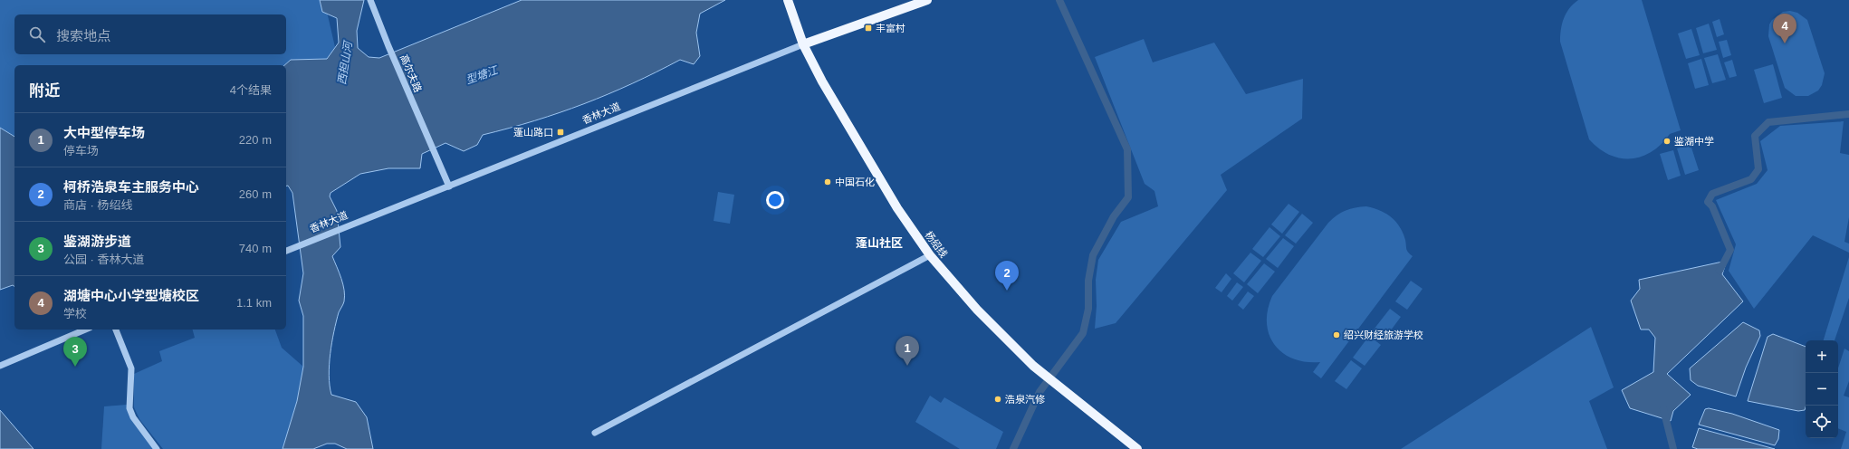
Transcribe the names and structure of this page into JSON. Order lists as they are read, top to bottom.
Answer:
{
  "streets": {
    "main road": ["香林大道", "杨绍线"],
    "street": ["高尔夫路"]
  },
  "crossings": [
    ["高尔夫路", "香林大道"],
    ["香林大道", "杨绍线"]
  ],
  "districts": ["蓬山社区"],
  "water": ["西担山河", "型塘江"],
  "places": {
    "transit": ["丰富村", "蓬山路口"],
    "other": [
      "鉴湖中学",
      "中国石化",
      "绍兴财经旅游学校",
      "浩泉汽修"
    ]
  },
  "page": {
    "pins": [
      "4",
      "2",
      "1",
      "3"
    ],
    "search": "搜索地点",
    "heading": ["附近", "4个结果"],
    "list": [
      {
        "mark": "1",
        "name": "大中型停车场",
        "note": "停车场",
        "value": "220 m"
      },
      {
        "mark": "2",
        "name": "柯桥浩泉车主服务中心",
        "note": "商店 · 杨绍线",
        "value": "260 m"
      },
      {
        "mark": "3",
        "name": "鉴湖游步道",
        "note": "公园 · 香林大道",
        "value": "740 m"
      },
      {
        "mark": "4",
        "name": "湖塘中心小学型塘校区",
        "note": "学校",
        "value": "1.1 km"
      }
    ],
    "map_buttons": ["+", "−"]
  }
}
